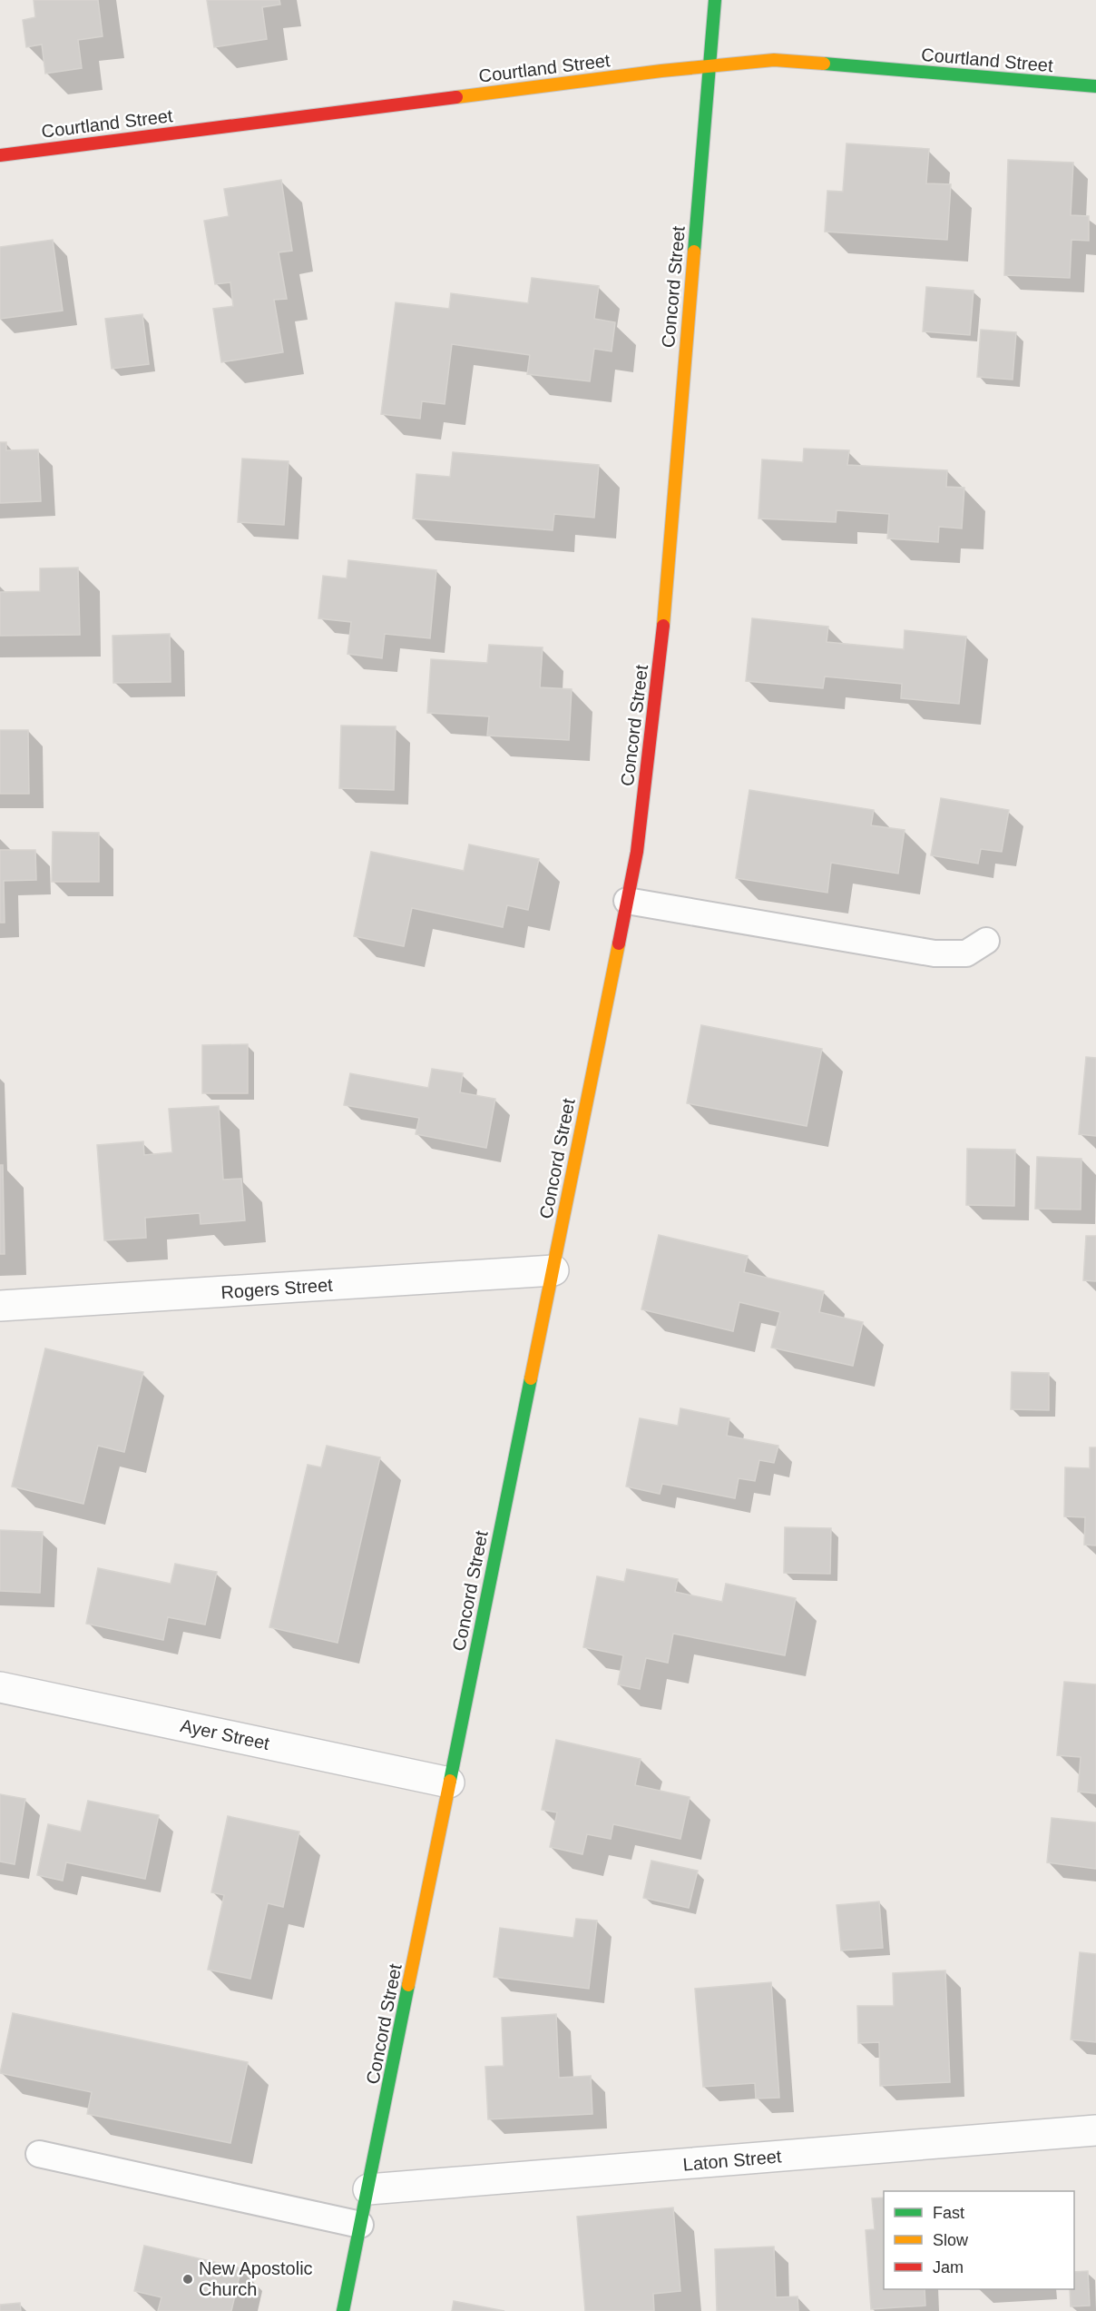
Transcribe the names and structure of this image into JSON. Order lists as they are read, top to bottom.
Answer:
{
  "streets": {
    "main road": ["Courtland Street", "Concord Street"],
    "street": ["Rogers Street", "Ayer Street", "Laton Street"]
  },
  "crossings": [
    ["Courtland Street", "Concord Street"],
    ["Concord Street", "Rogers Street"],
    ["Concord Street", "Ayer Street"],
    ["Concord Street", "Laton Street"]
  ],
  "places": ["New Apostolic Church"],
  "legend": ["Fast", "Slow", "Jam"]
}
